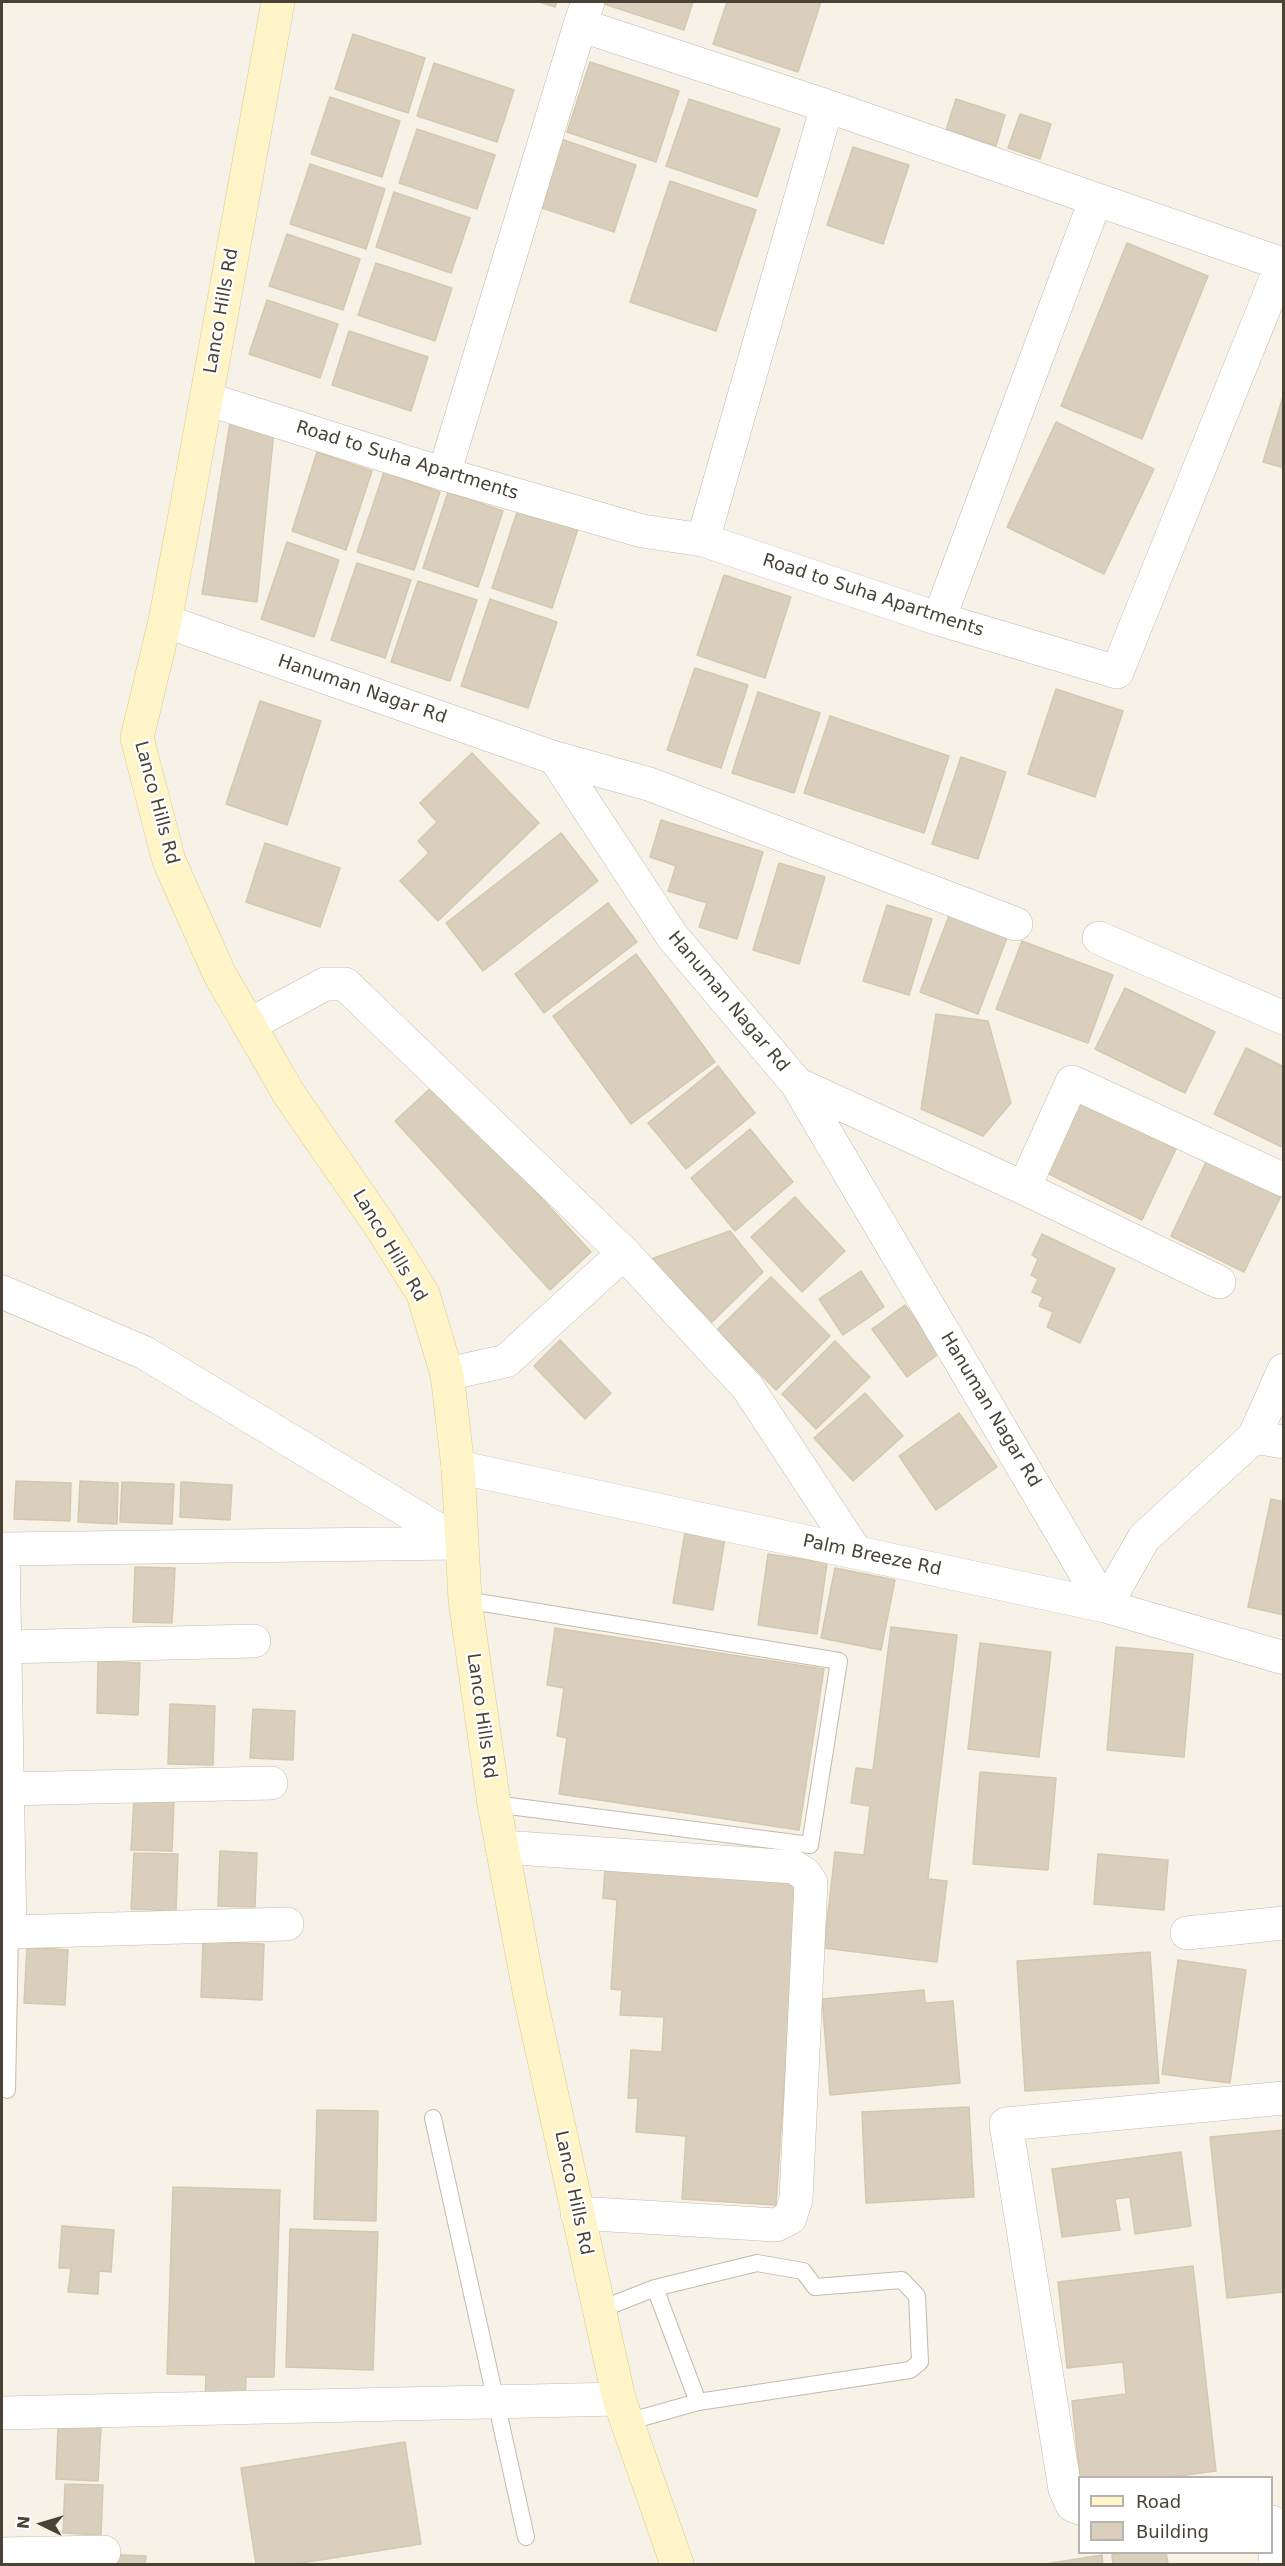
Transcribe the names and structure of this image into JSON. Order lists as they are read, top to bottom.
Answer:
{
  "streets": {
    "street": [
      "Lanco Hills Rd",
      "Road to Suha Apartments",
      "Hanuman Nagar Rd",
      "Palm Breeze Rd"
    ]
  },
  "crossings": [
    ["Lanco Hills Rd", "Road to Suha Apartments"],
    ["Lanco Hills Rd", "Hanuman Nagar Rd"],
    ["Lanco Hills Rd", "Palm Breeze Rd"],
    ["Hanuman Nagar Rd", "Palm Breeze Rd"]
  ],
  "legend": ["Road", "Building"],
  "north": "left"
}
